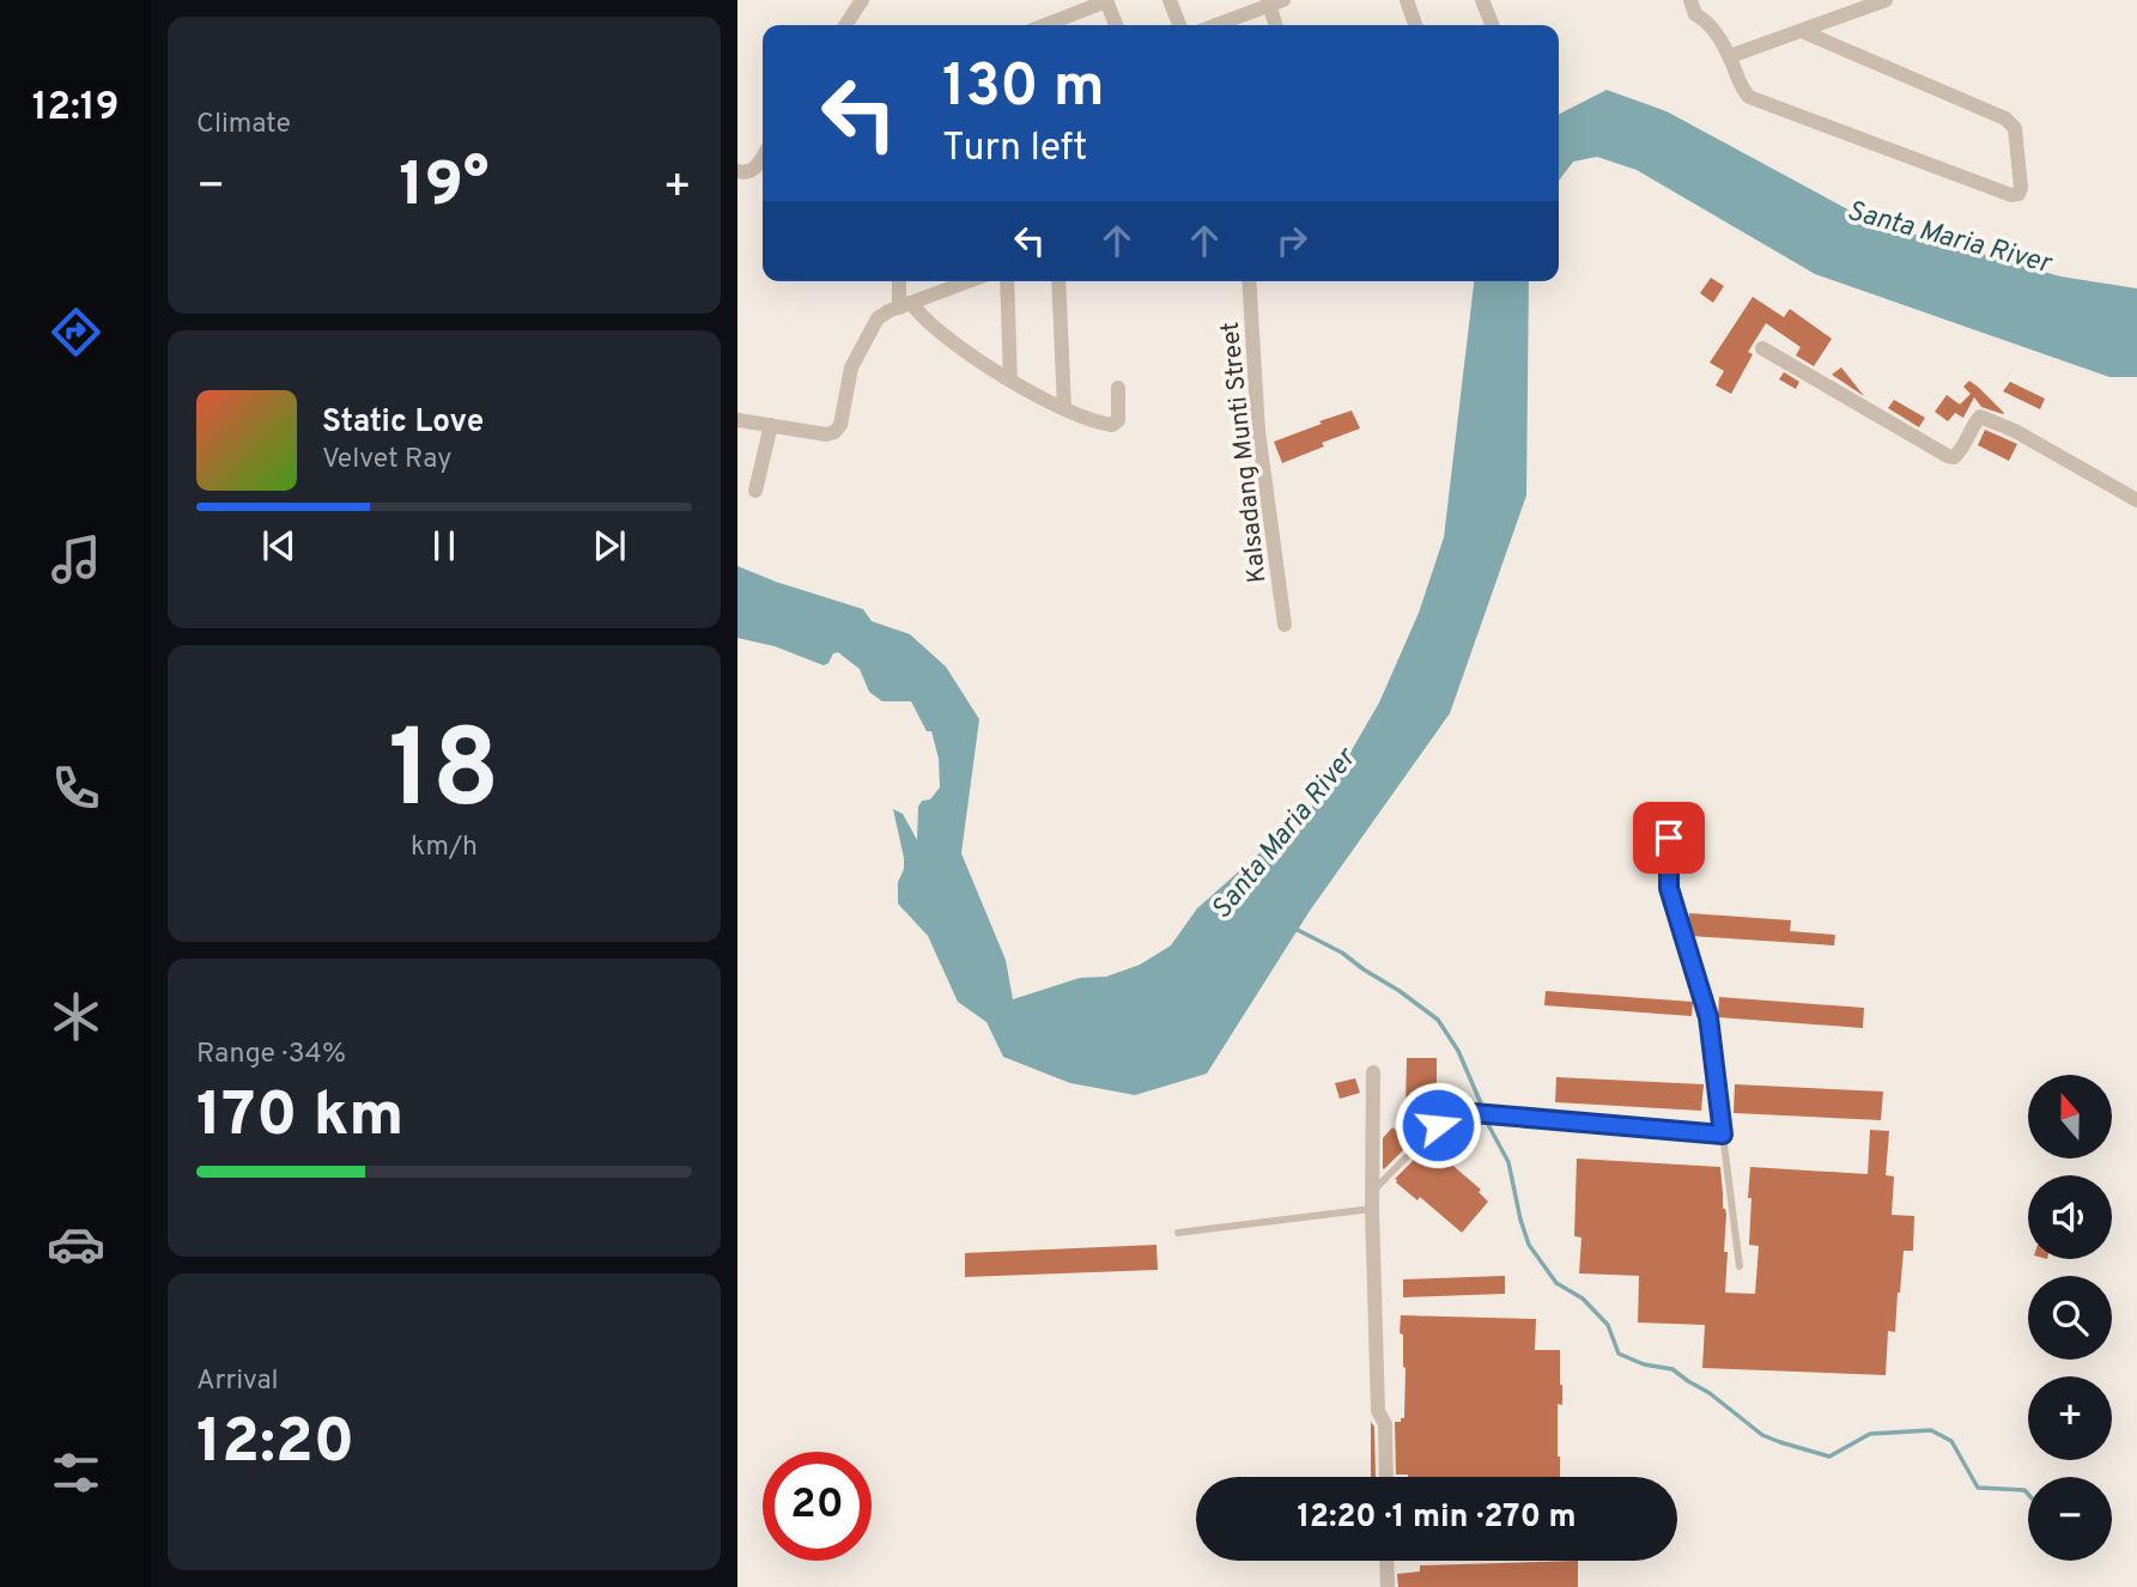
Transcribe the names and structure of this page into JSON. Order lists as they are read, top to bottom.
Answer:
{
  "streets": {
    "street": ["Kalsadang Munti Street"]
  },
  "water": ["Santa Maria River"],
  "north": "top",
  "page": {
    "tabs": "12:19",
    "tile": [
      "Climate",
      ["18", "km/h"],
      ["Range · 34%", "170 km"],
      ["Arrival", "12:20"]
    ],
    "turn": ["130 m", "Turn left"],
    "heat": ["−", "19°", "+"],
    "song": ["Static Love", "Velvet Ray"],
    "map_buttons": ["+", "−"],
    "limit": "20",
    "trip": "12:20 · 1 min · 270 m"
  }
}
